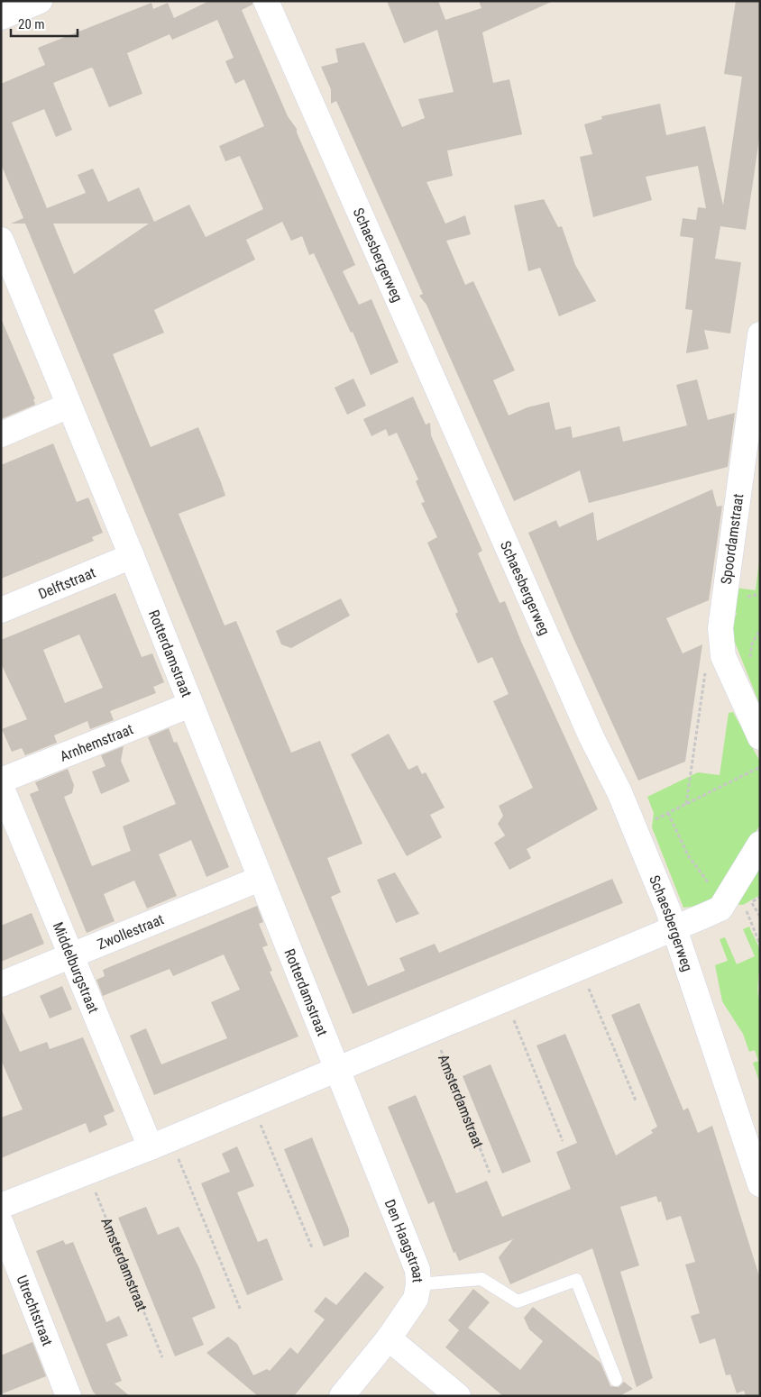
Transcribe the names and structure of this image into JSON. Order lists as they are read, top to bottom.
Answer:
{
  "streets": {
    "street": [
      "Schaesbergerweg",
      "Spoordamstraat",
      "Delftstraat",
      "Rotterdamstraat",
      "Arnhemstraat",
      "Zwollestraat",
      "Middelburgstraat",
      "Den Haagstraat",
      "Utrechtstraat"
    ],
    "path": ["Amsterdamstraat"]
  },
  "crossings": [
    ["Delftstraat", "Rotterdamstraat"],
    ["Rotterdamstraat", "Arnhemstraat"],
    ["Rotterdamstraat", "Zwollestraat"],
    ["Rotterdamstraat", "Den Haagstraat"],
    ["Zwollestraat", "Middelburgstraat"]
  ],
  "scale_bar": "20 m"
}
